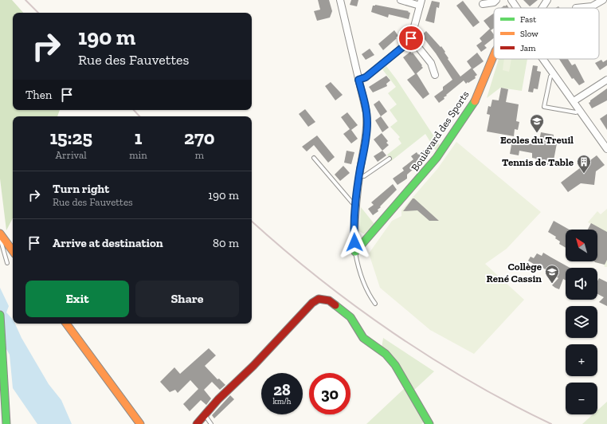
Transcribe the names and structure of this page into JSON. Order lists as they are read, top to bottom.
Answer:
{
  "streets": {
    "main road": ["Boulevard des Sports"]
  },
  "places": {
    "school or university": ["Ecoles du Treuil", "Collège René Cassin"],
    "building": ["Tennis de Table"]
  },
  "legend": ["Fast", "Slow", "Jam"],
  "north": "top left",
  "page": {
    "turn": ["190 m", "Rue des Fauvettes"],
    "then": "Then",
    "eta": [
      "15:25",
      "Arrival",
      "1",
      "min",
      "270",
      "m"
    ],
    "list": [
      {
        "name": "Turn right",
        "note": "Rue des Fauvettes",
        "value": "190 m"
      },
      {
        "name": "Arrive at destination",
        "value": "80 m"
      }
    ],
    "map_buttons": ["+", "−"],
    "buttons": ["Exit", "Share"],
    "speed": "28 km/h",
    "limit": "30"
  }
}
